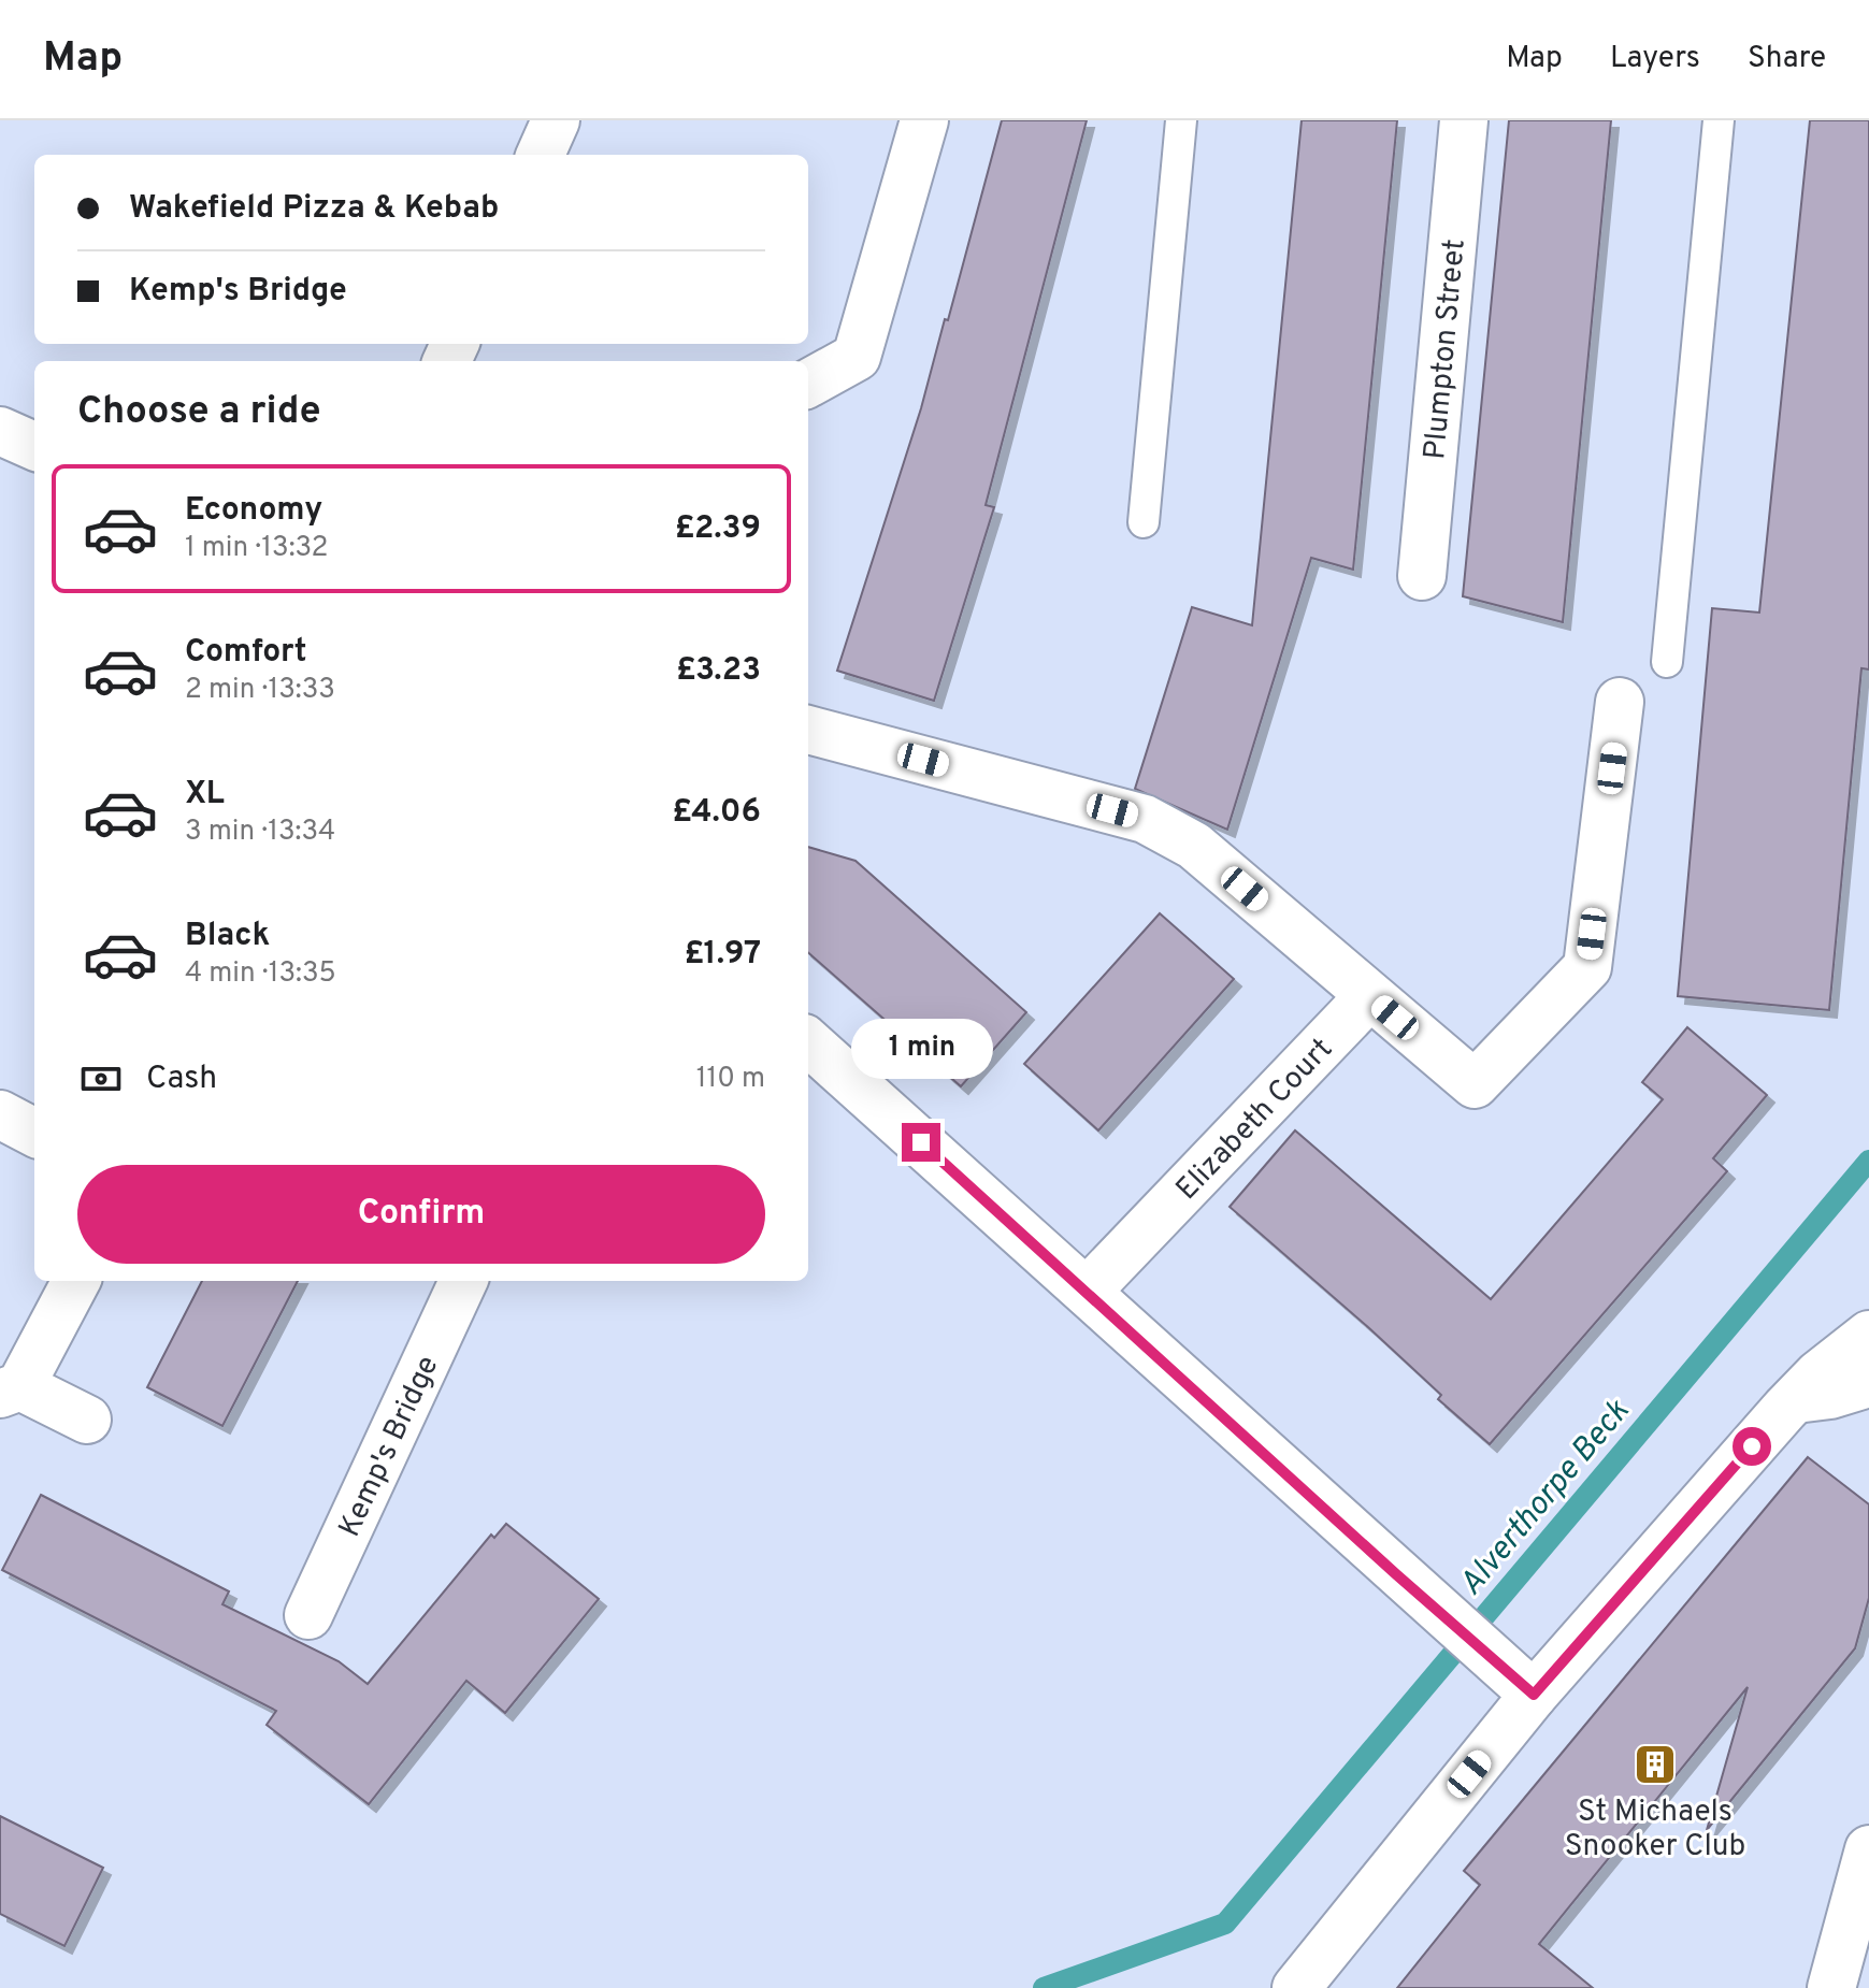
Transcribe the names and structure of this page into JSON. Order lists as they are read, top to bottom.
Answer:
{
  "streets": {
    "main road": ["Plumpton Street", "Elizabeth Court", "Kemp's Bridge"]
  },
  "water": ["Alverthorpe Beck"],
  "places": {
    "building": ["St Michaels Snooker Club"]
  },
  "page": {
    "header": "Map",
    "nav": ["Map", "Layers", "Share"],
    "banner": ["Wakefield Pizza & Kebab", "Kemp's Bridge"],
    "heading": "Choose a ride",
    "list": [
      {
        "name": "Economy",
        "note": "1 min · 13:32",
        "value": "£2.39"
      },
      {
        "name": "Comfort",
        "note": "2 min · 13:33",
        "value": "£3.23"
      },
      {
        "name": "XL",
        "note": "3 min · 13:34",
        "value": "£4.06"
      },
      {
        "name": "Black",
        "note": "4 min · 13:35",
        "value": "£1.97"
      }
    ],
    "bubble": "1 min",
    "pay": ["Cash", "110 m"],
    "buttons": "Confirm"
  }
}
